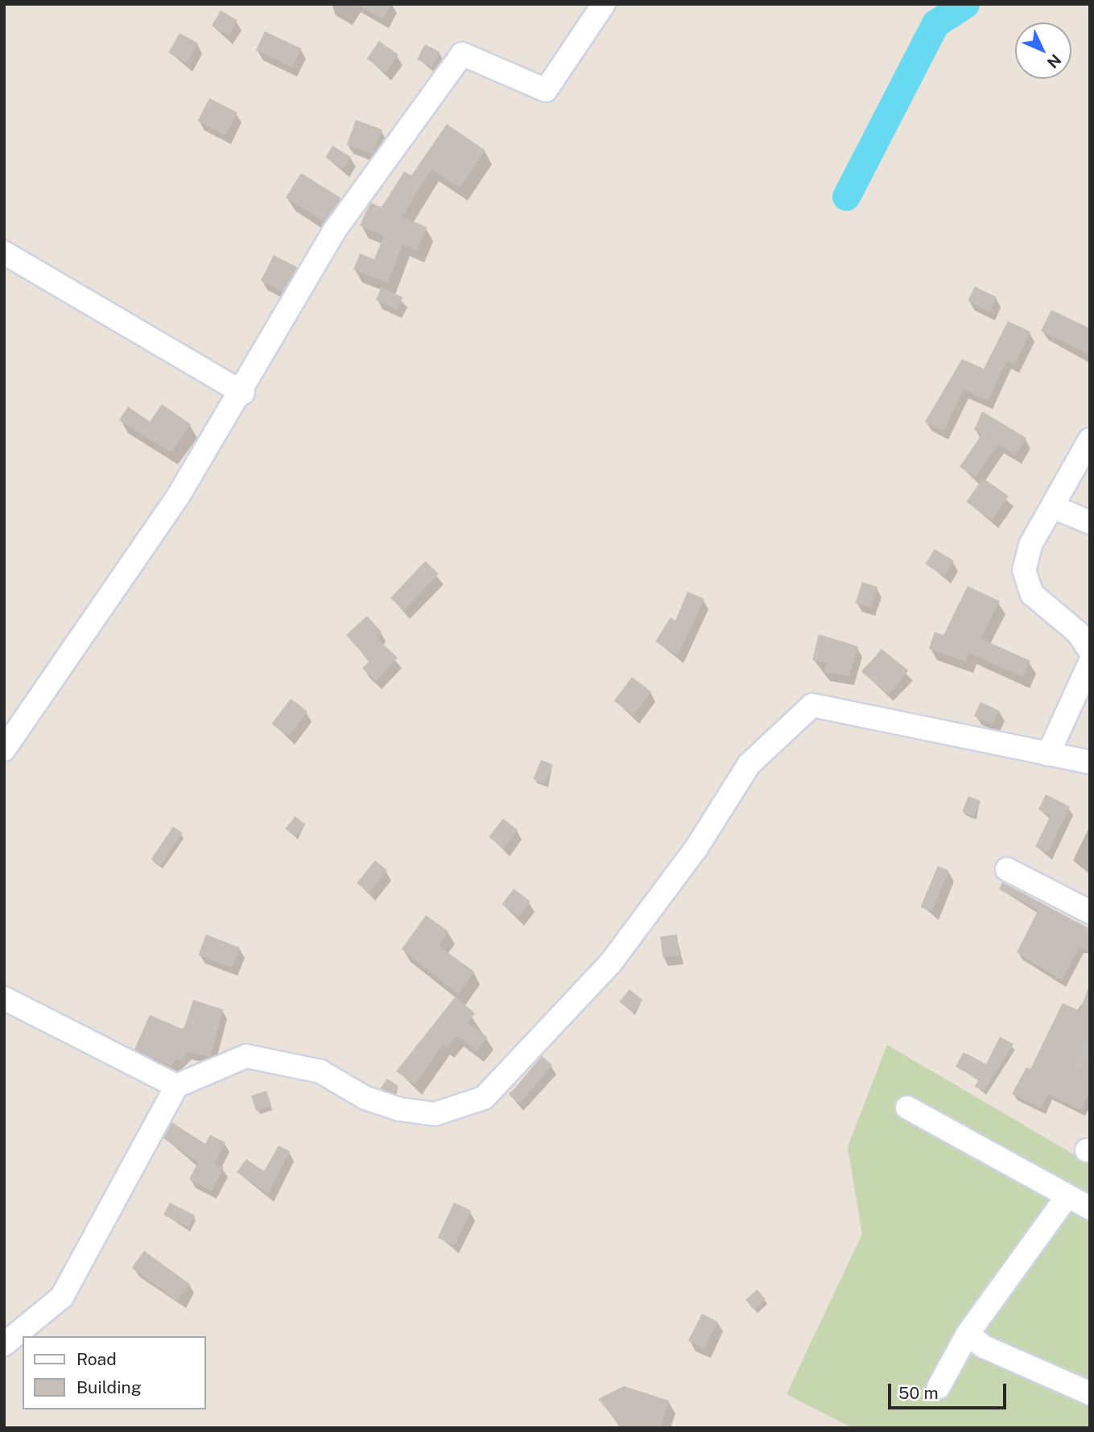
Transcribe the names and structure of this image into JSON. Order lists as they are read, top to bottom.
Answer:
{
  "legend": ["Road", "Building"],
  "scale_bar": "50 m",
  "north": "bottom right"
}
